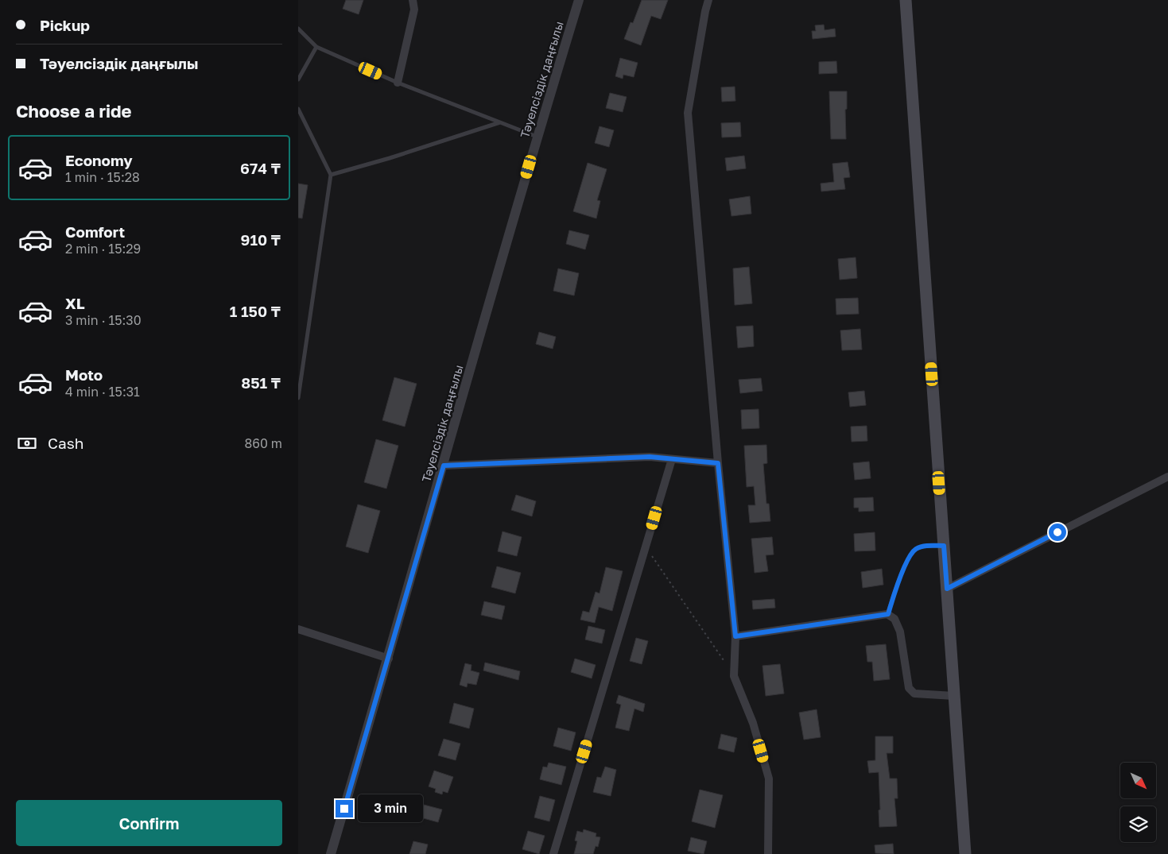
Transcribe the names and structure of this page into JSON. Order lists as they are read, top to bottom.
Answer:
{
  "streets": {
    "street": ["Тәуелсіздік даңғылы"]
  },
  "north": "bottom right",
  "page": {
    "banner": ["Pickup", "Тәуелсіздік даңғылы"],
    "heading": "Choose a ride",
    "list": [
      {
        "name": "Economy",
        "note": "1 min · 15:28",
        "value": "674 ₸"
      },
      {
        "name": "Comfort",
        "note": "2 min · 15:29",
        "value": "910 ₸"
      },
      {
        "name": "XL",
        "note": "3 min · 15:30",
        "value": "1 150 ₸"
      },
      {
        "name": "Moto",
        "note": "4 min · 15:31",
        "value": "851 ₸"
      }
    ],
    "pay": ["Cash", "860 m"],
    "buttons": "Confirm",
    "bubble": "3 min"
  }
}
